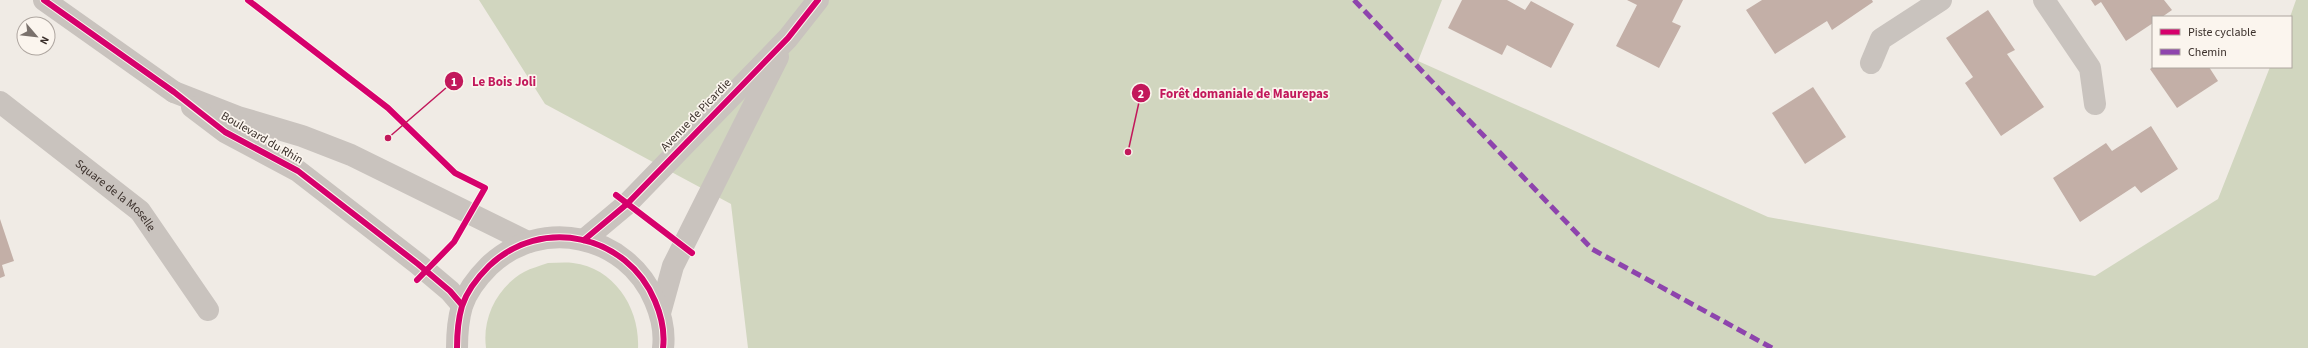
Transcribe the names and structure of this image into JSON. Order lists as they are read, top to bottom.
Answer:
{
  "streets": {
    "street": ["Avenue de Picardie", "Boulevard du Rhin", "Square de la Moselle"]
  },
  "places": ["Le Bois Joli", "Forêt domaniale de Maurepas"],
  "legend": ["Piste cyclable", "Chemin"],
  "north": "bottom right"
}
